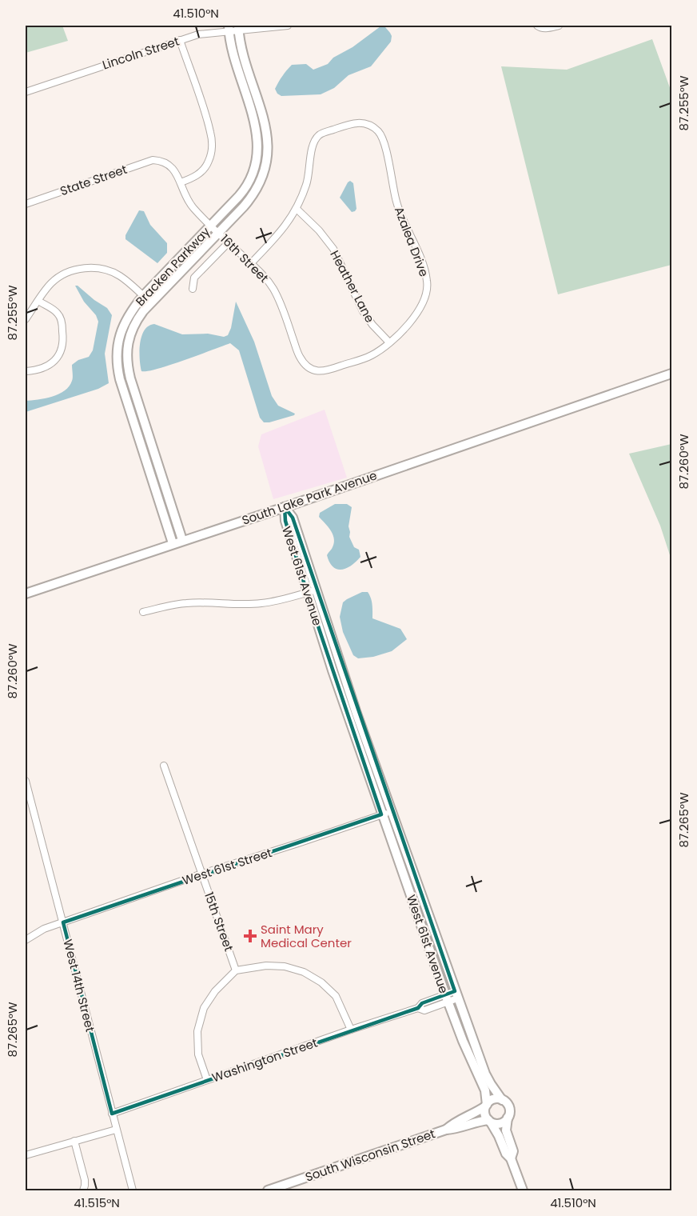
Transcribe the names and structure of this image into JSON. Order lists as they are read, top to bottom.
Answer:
{
  "streets": {
    "main road": [
      "Bracken Parkway",
      "South Lake Park Avenue",
      "West 61st Avenue",
      "South Wisconsin Street"
    ],
    "street": [
      "Lincoln Street",
      "State Street",
      "Azalea Drive",
      "16th Street",
      "Heather Lane",
      "West 61st Street",
      "15th Street",
      "West 14th Street",
      "Washington Street"
    ]
  },
  "crossings": [
    ["Lincoln Street", "Bracken Parkway"],
    ["State Street", "16th Street"],
    ["Azalea Drive", "16th Street"],
    ["Azalea Drive", "Heather Lane"],
    ["16th Street", "Bracken Parkway"],
    ["16th Street", "Heather Lane"],
    ["Bracken Parkway", "South Lake Park Avenue"],
    ["South Lake Park Avenue", "West 61st Avenue"],
    ["West 61st Avenue", "West 61st Street"],
    ["West 61st Avenue", "Washington Street"],
    ["West 61st Avenue", "South Wisconsin Street"],
    ["West 61st Street", "15th Street"],
    ["West 61st Street", "West 14th Street"],
    ["West 14th Street", "Washington Street"]
  ],
  "places": {
    "health": ["Saint Mary Medical Center"]
  },
  "coordinates": [
    "41.510°N",
    "87.255°W",
    "87.260°W",
    "87.265°W",
    "41.515°N"
  ]
}
